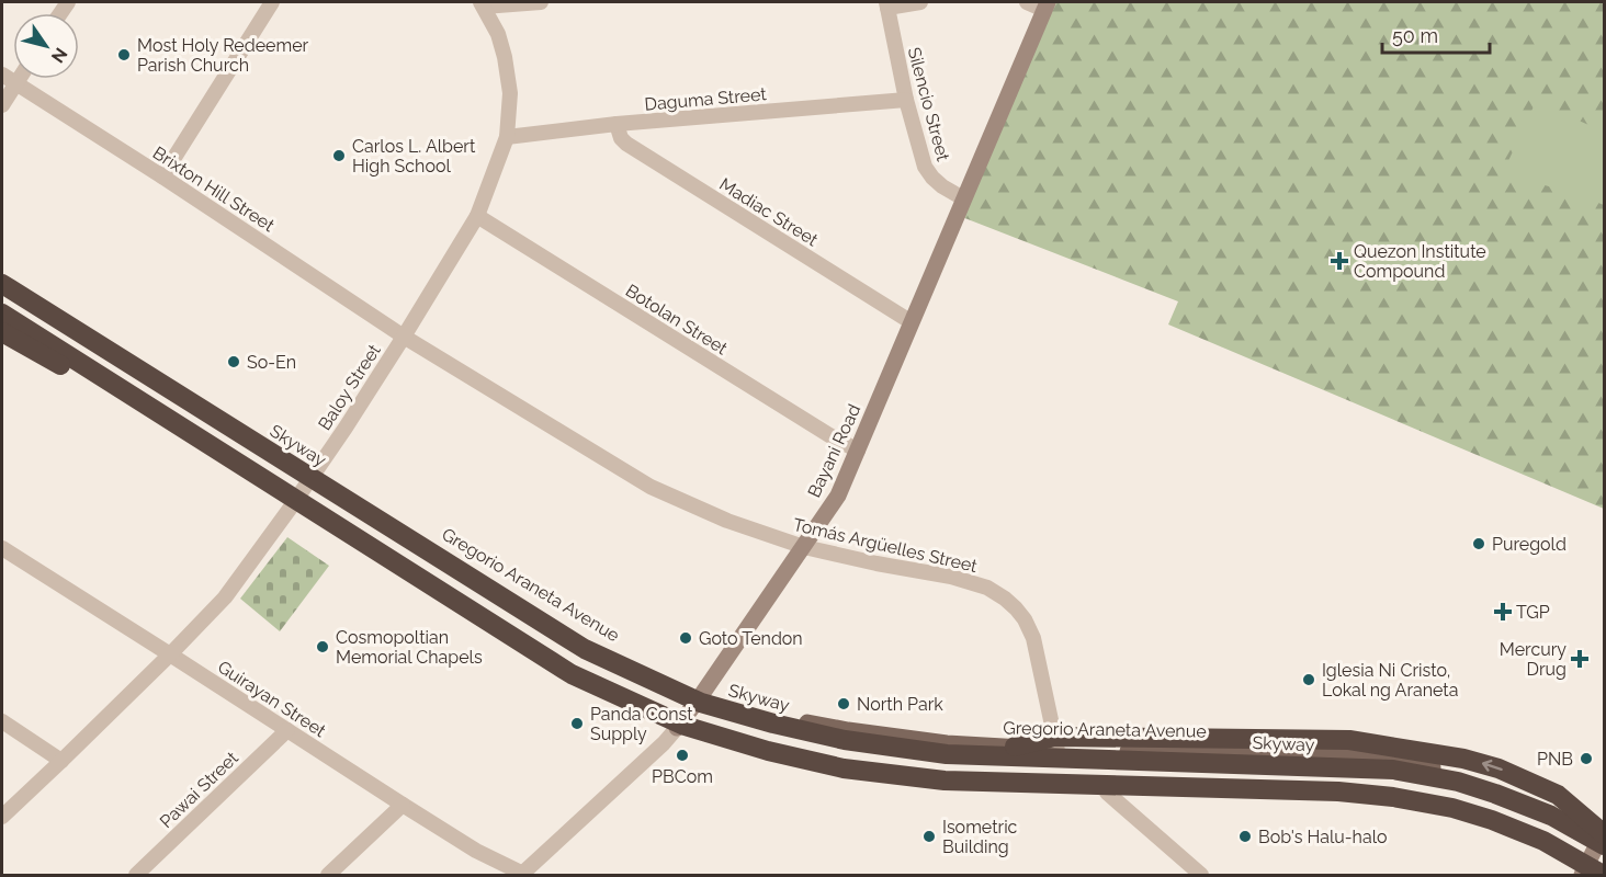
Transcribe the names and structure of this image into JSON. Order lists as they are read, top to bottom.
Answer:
{
  "streets": {
    "highway": ["Skyway"],
    "main road": ["Gregorio Araneta Avenue"],
    "street": [
      "Daguma Street",
      "Silencio Street",
      "Brixton Hill Street",
      "Madiac Street",
      "Botolan Street",
      "Baloy Street",
      "Bayani Road",
      "Tomás Argüelles Street",
      "Guirayan Street",
      "Pawai Street"
    ]
  },
  "crossings": [
    ["Daguma Street", "Silencio Street"],
    ["Daguma Street", "Madiac Street"],
    ["Daguma Street", "Baloy Street"],
    ["Silencio Street", "Bayani Road"],
    ["Brixton Hill Street", "Baloy Street"],
    ["Brixton Hill Street", "Tomás Argüelles Street"],
    ["Madiac Street", "Bayani Road"],
    ["Botolan Street", "Baloy Street"],
    ["Botolan Street", "Bayani Road"],
    ["Baloy Street", "Tomás Argüelles Street"],
    ["Baloy Street", "Gregorio Araneta Avenue"],
    ["Baloy Street", "Guirayan Street"],
    ["Bayani Road", "Tomás Argüelles Street"],
    ["Bayani Road", "Gregorio Araneta Avenue"],
    ["Bayani Road", "Guirayan Street"],
    ["Tomás Argüelles Street", "Gregorio Araneta Avenue"],
    ["Guirayan Street", "Pawai Street"]
  ],
  "places": {
    "other": [
      "Most Holy Redeemer Parish Church",
      "Carlos L. Albert High School",
      "So-En",
      "Puregold",
      "Goto Tendon",
      "Cosmopoltian Memorial Chapels",
      "Iglesia Ni Cristo, Lokal ng Araneta",
      "North Park",
      "Panda Const Supply",
      "PBCom",
      "PNB",
      "Isometric Building",
      "Bob's Halu-halo"
    ],
    "health": ["Quezon Institute Compound", "TGP", "Mercury Drug"]
  },
  "scale_bar": "50 m",
  "north": "bottom right"
}
